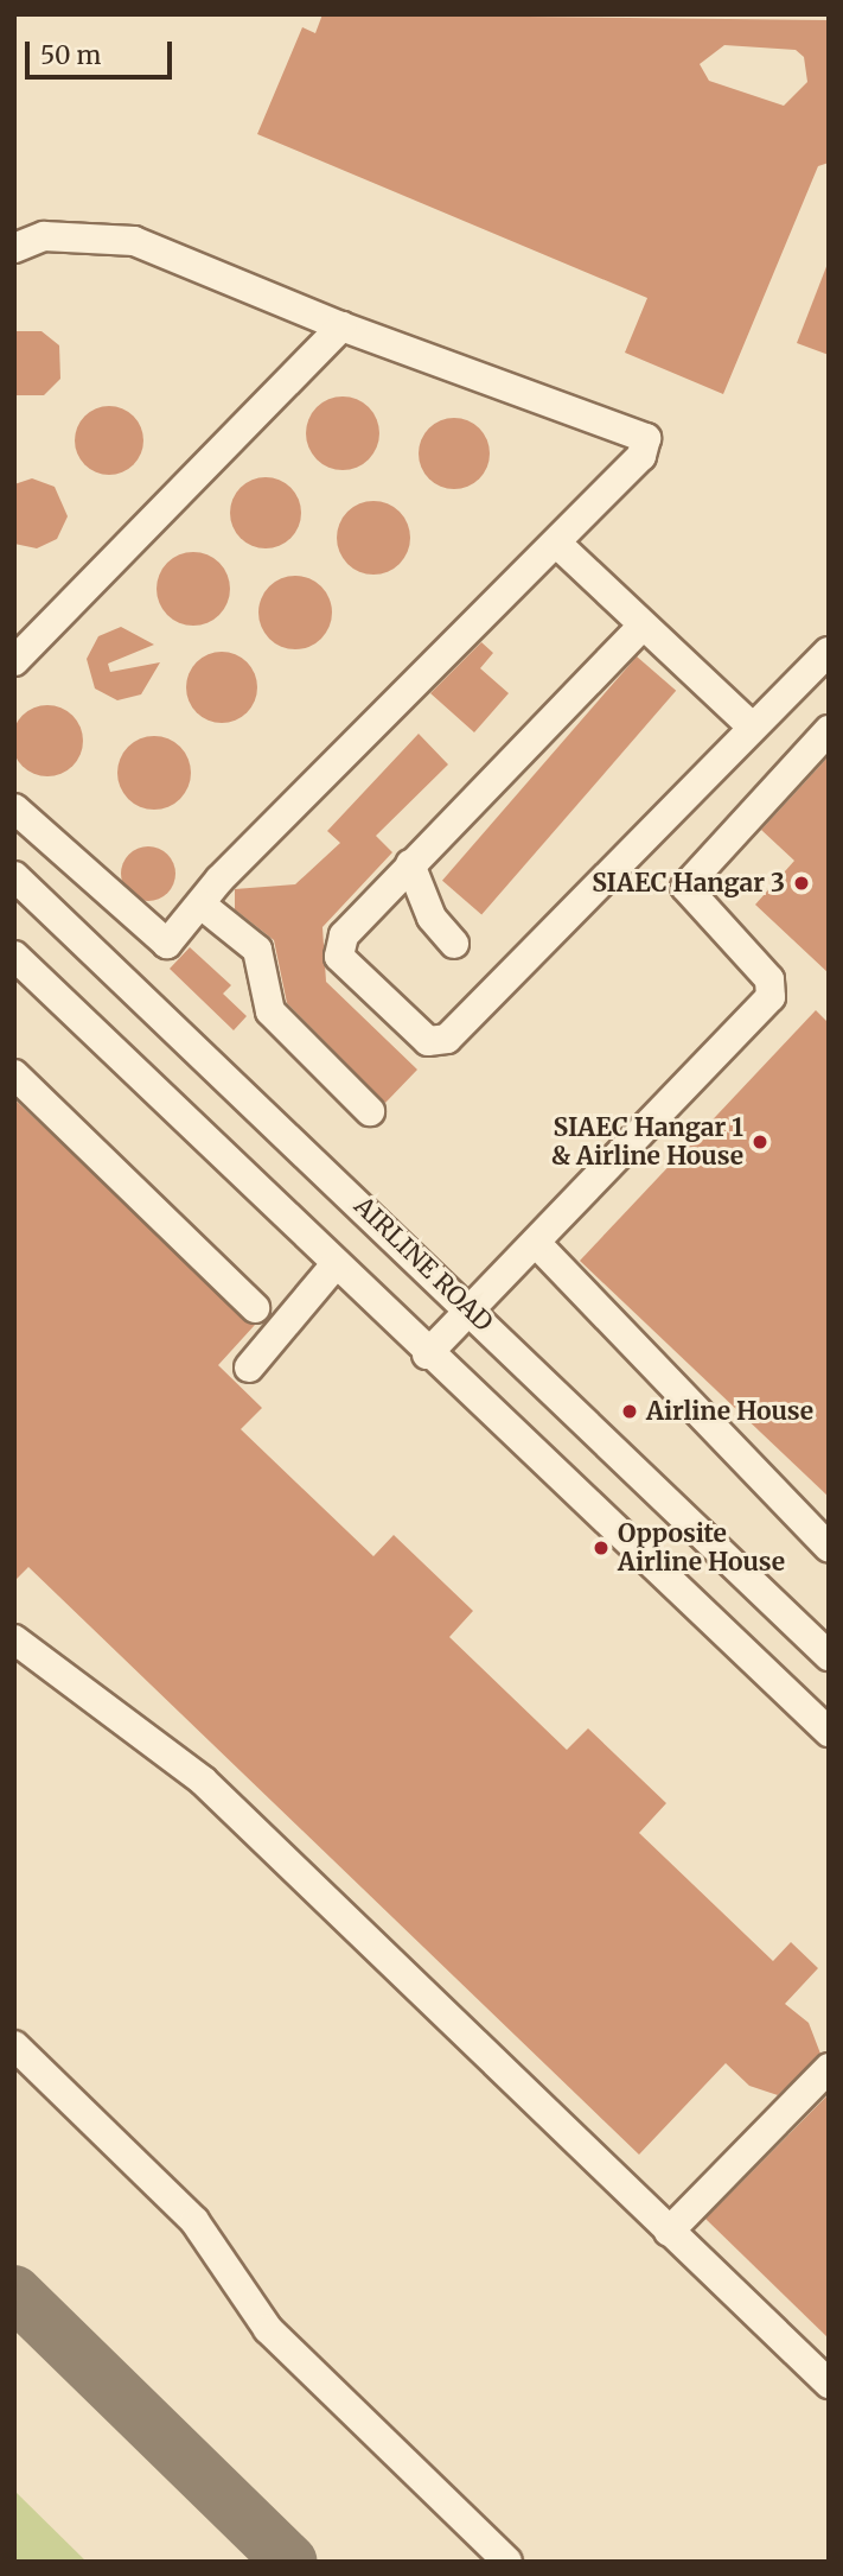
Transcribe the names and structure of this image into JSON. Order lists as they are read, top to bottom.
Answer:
{
  "streets": {
    "lane": ["AIRLINE ROAD"]
  },
  "places": [
    "SIAEC Hangar 3",
    "SIAEC Hangar 1 & Airline House",
    "Airline House",
    "Opposite Airline House"
  ],
  "scale_bar": "50 m"
}
